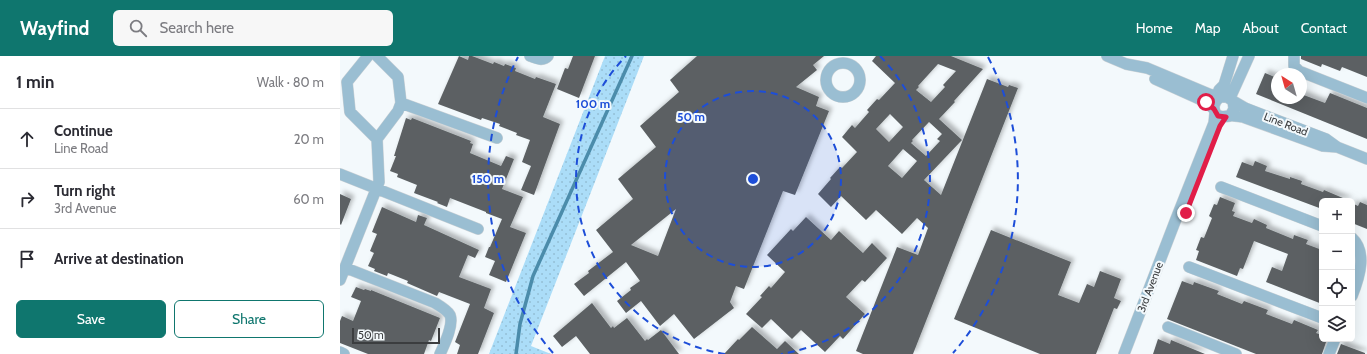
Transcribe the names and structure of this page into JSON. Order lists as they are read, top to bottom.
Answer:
{
  "streets": {
    "street": ["Line Road", "3rd Avenue"]
  },
  "crossings": [
    ["Line Road", "3rd Avenue"]
  ],
  "scale_bar": "50 m",
  "north": "top left",
  "page": {
    "header": "Wayfind",
    "search": "Search here",
    "nav": [
      "Home",
      "Map",
      "About",
      "Contact"
    ],
    "heading": ["1 min", "Walk · 80 m"],
    "list": [
      ["Continue", "Line Road", "20 m"],
      ["Turn right", "3rd Avenue", "60 m"],
      "Arrive at destination"
    ],
    "map_buttons": ["+", "−"],
    "buttons": ["Save", "Share"],
    "scale": "50 m"
  },
  "rings": ["100 m", "50 m", "150 m"]
}
